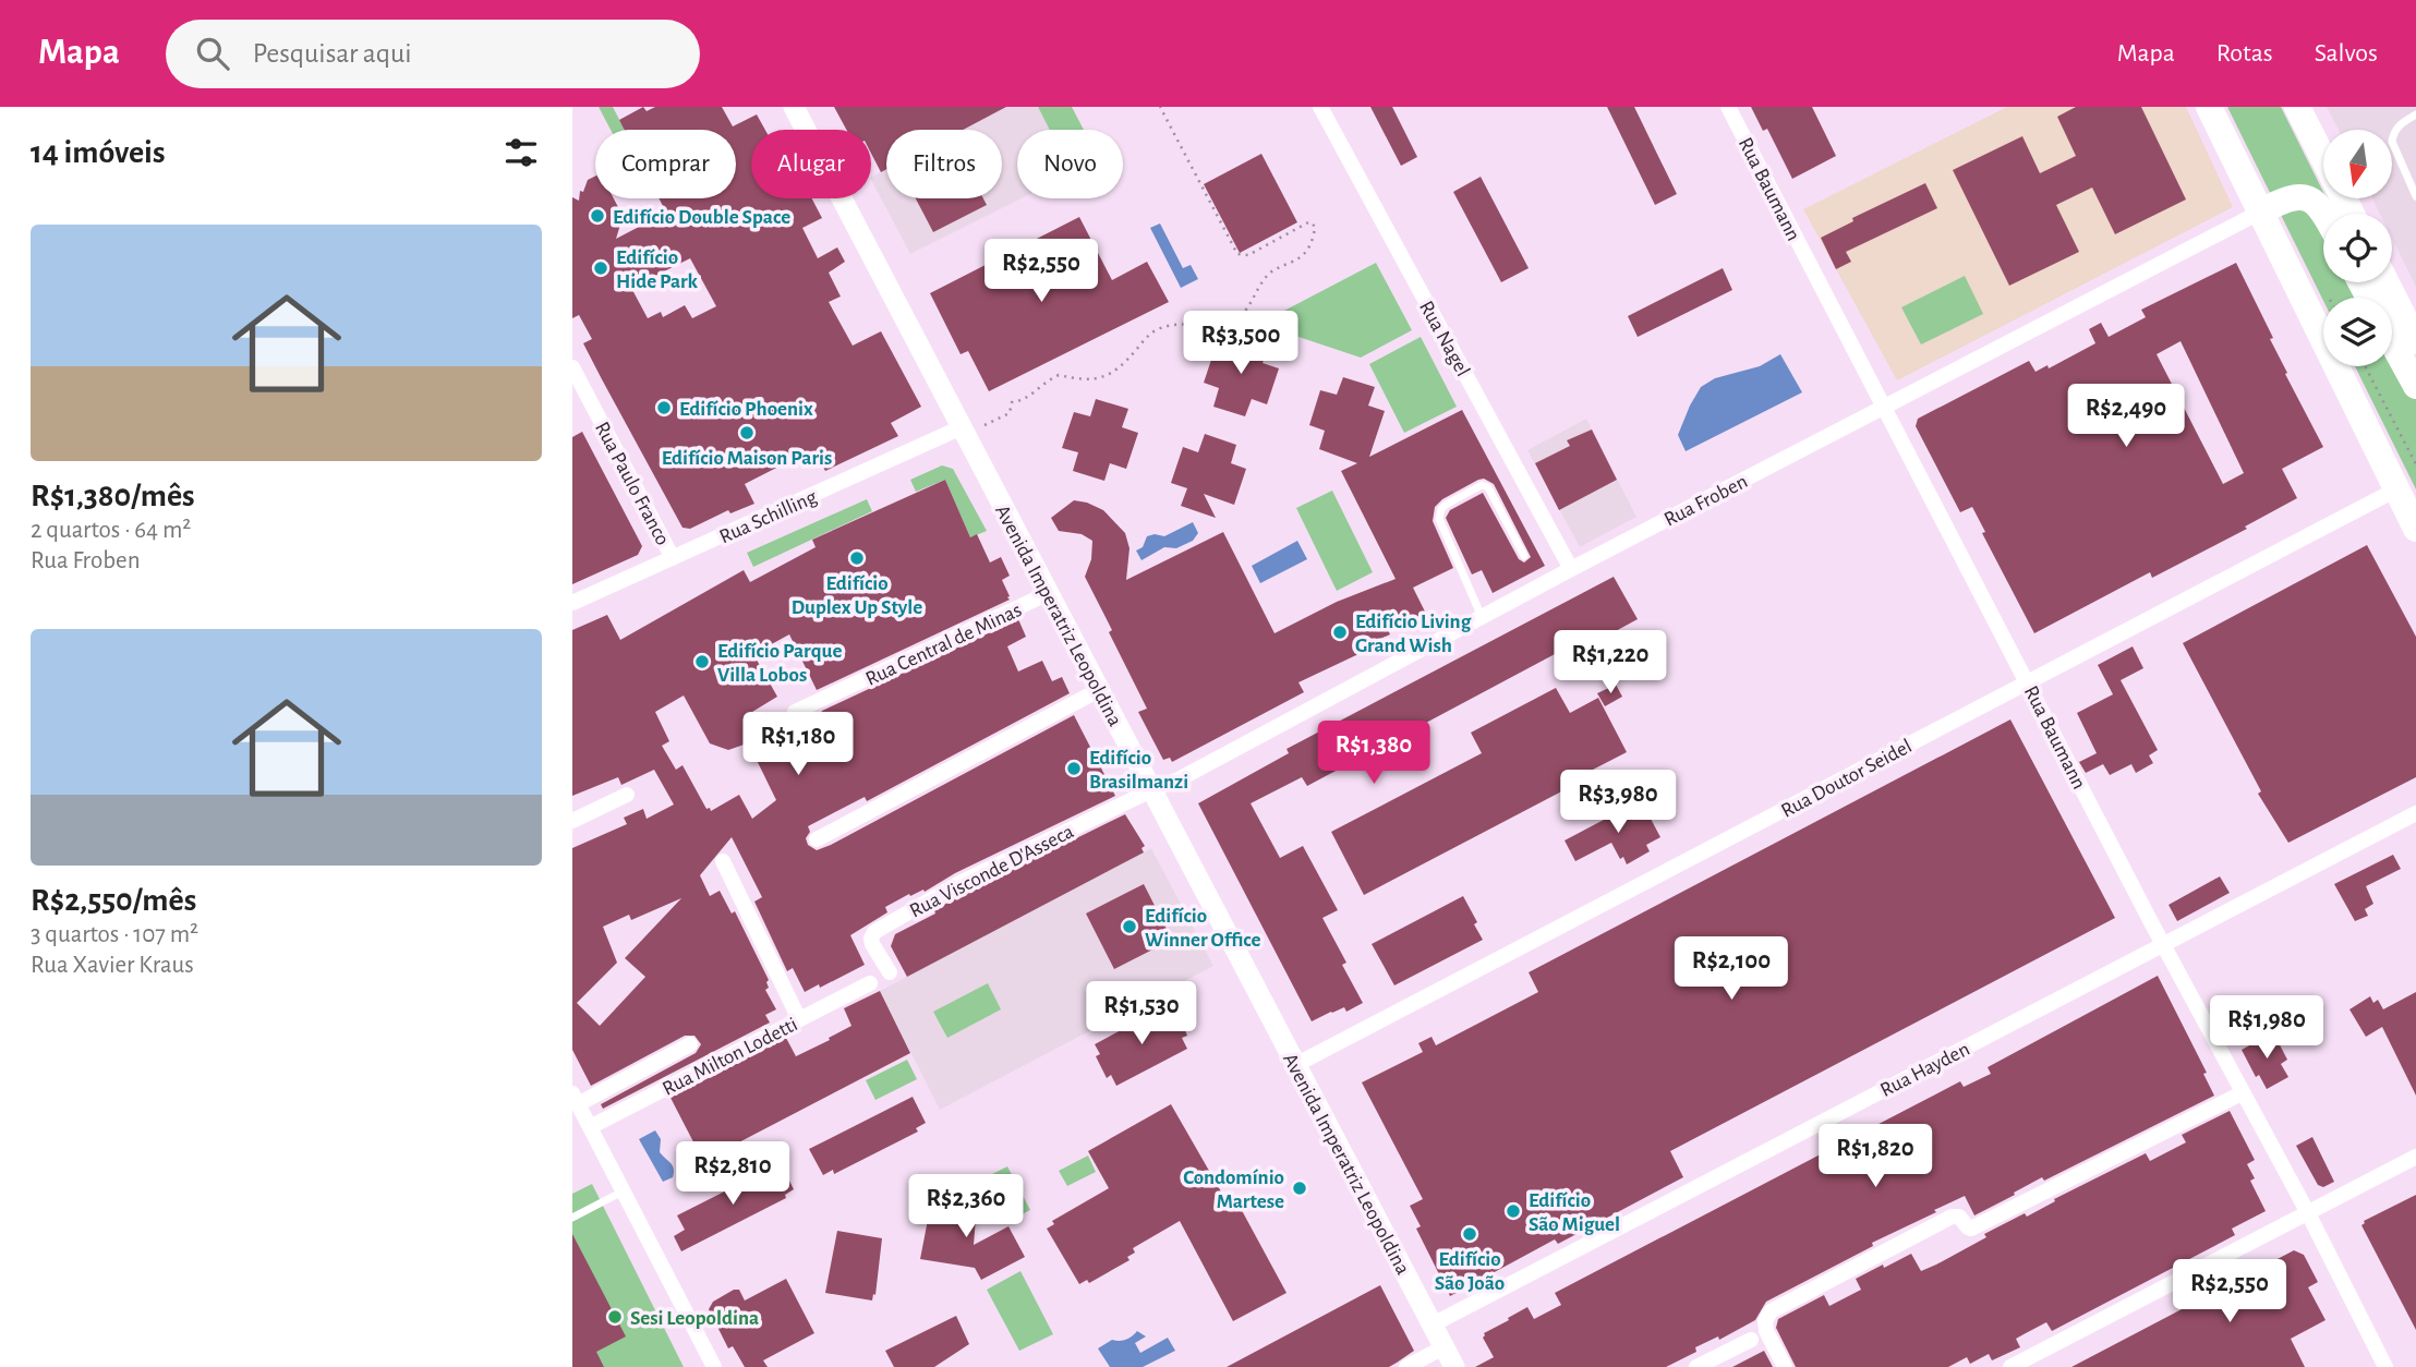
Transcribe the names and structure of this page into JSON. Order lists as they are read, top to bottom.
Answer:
{
  "streets": {
    "main road": ["Avenida Imperatriz Leopoldina"],
    "street": [
      "Rua Baumann",
      "Rua Nagel",
      "Rua Paulo Franco",
      "Rua Froben",
      "Rua Schilling",
      "Rua Central de Minas",
      "Rua Doutor Seidel",
      "Rua Visconde D'Asseca",
      "Rua Milton Lodetti",
      "Rua Hayden"
    ]
  },
  "crossings": [
    ["Rua Baumann", "Rua Froben"],
    ["Rua Baumann", "Rua Doutor Seidel"],
    ["Rua Baumann", "Rua Hayden"],
    ["Rua Nagel", "Rua Froben"],
    ["Rua Paulo Franco", "Rua Schilling"],
    ["Rua Froben", "Avenida Imperatriz Leopoldina"],
    ["Rua Froben", "Rua Visconde D'Asseca"],
    ["Rua Schilling", "Avenida Imperatriz Leopoldina"],
    ["Avenida Imperatriz Leopoldina", "Rua Central de Minas"],
    ["Avenida Imperatriz Leopoldina", "Rua Doutor Seidel"],
    ["Avenida Imperatriz Leopoldina", "Rua Visconde D'Asseca"],
    ["Avenida Imperatriz Leopoldina", "Rua Hayden"]
  ],
  "places": [
    "Edifício Double Space",
    "Edifício Hide Park",
    "Edifício Phoenix",
    "Edifício Maison Paris",
    "Edifício Duplex Up Style",
    "Edifício Living Grand Wish",
    "Edifício Parque Villa Lobos",
    "Edifício Brasilmanzi",
    "Edifício Winner Office",
    "Condomínio Martese",
    "Edifício São Miguel",
    "Edifício São João",
    "Sesi Leopoldina"
  ],
  "north": "bottom",
  "page": {
    "header": "Mapa",
    "search": "Pesquisar aqui",
    "nav": ["Mapa", "Rotas", "Salvos"],
    "heading": "14 imóveis",
    "chip": [
      "Comprar",
      "Alugar",
      "Filtros",
      "Novo"
    ],
    "list": [
      {
        "name": "R$1,380/mês",
        "note": "2 quartos · 64 m² · Rua Froben"
      },
      {
        "name": "R$2,550/mês",
        "note": "3 quartos · 107 m² · Rua Xavier Kraus"
      }
    ],
    "price": [
      "R$2,550",
      "R$3,500",
      "R$2,490",
      "R$1,220",
      "R$1,180",
      "R$1,380",
      "R$3,980",
      "R$2,100",
      "R$1,530",
      "R$1,980",
      "R$1,820",
      "R$2,810",
      "R$2,360",
      "R$2,550"
    ]
  }
}
